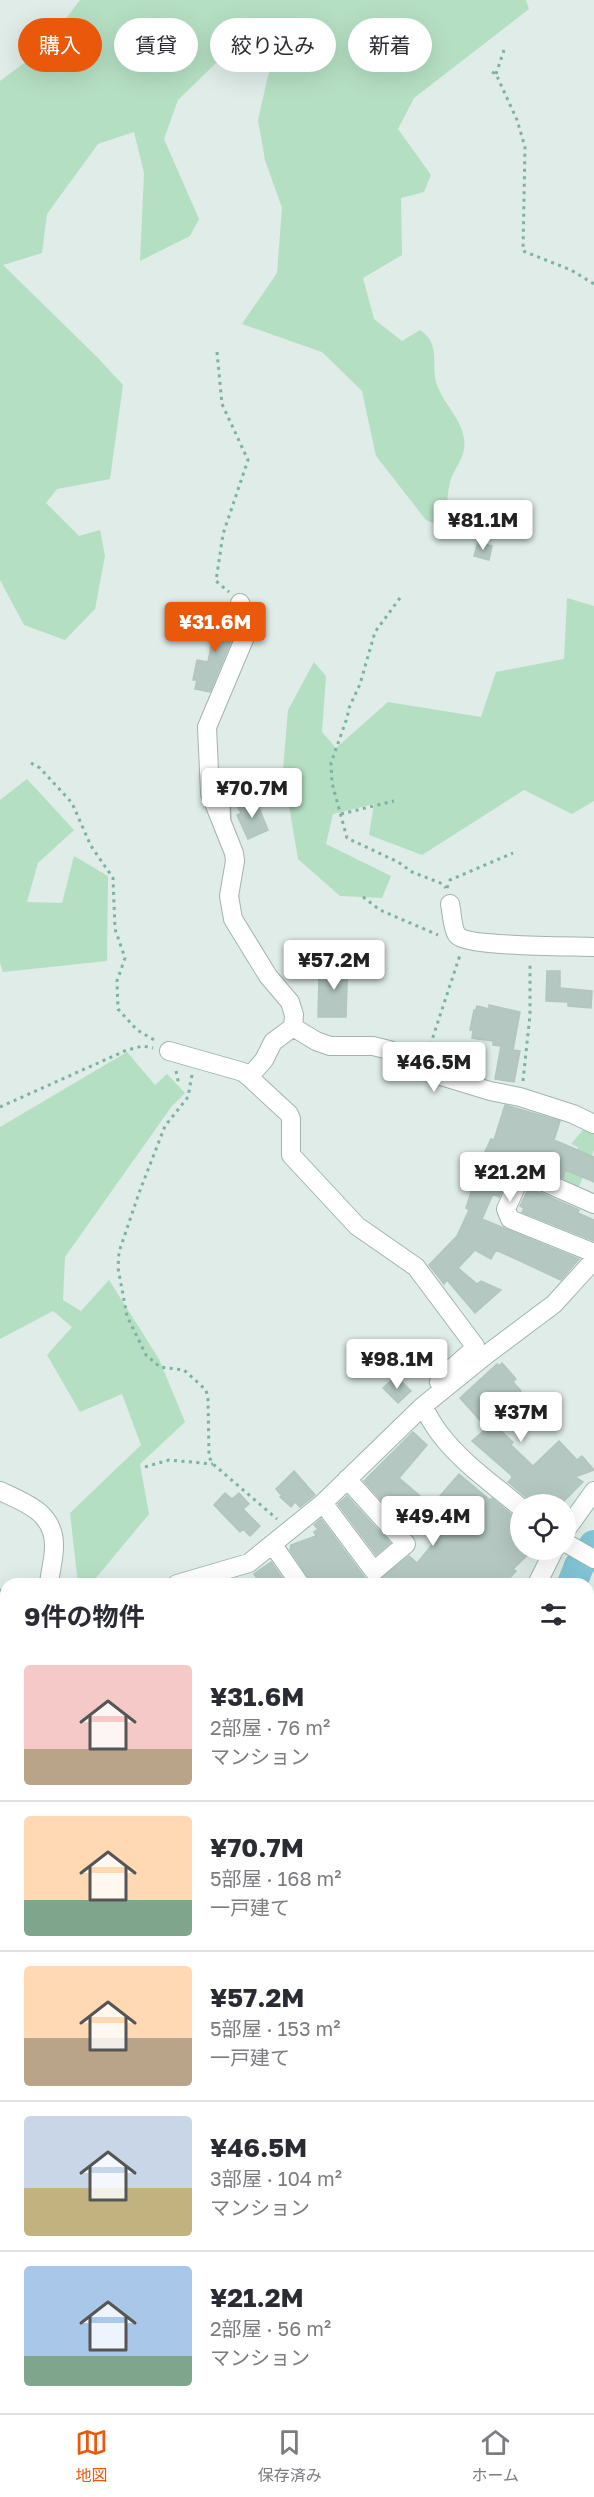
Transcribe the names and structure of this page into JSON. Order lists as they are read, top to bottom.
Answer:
{
  "page": {
    "chip": [
      "購入",
      "賃貸",
      "絞り込み",
      "新着"
    ],
    "price": [
      "¥81.1M",
      "¥31.6M",
      "¥70.7M",
      "¥57.2M",
      "¥46.5M",
      "¥21.2M",
      "¥98.1M",
      "¥37M",
      "¥49.4M"
    ],
    "heading": "9件の物件",
    "list": [
      {
        "name": "¥31.6M",
        "note": "2部屋 · 76 m² · マンション"
      },
      {
        "name": "¥70.7M",
        "note": "5部屋 · 168 m² · 一戸建て"
      },
      {
        "name": "¥57.2M",
        "note": "5部屋 · 153 m² · 一戸建て"
      },
      {
        "name": "¥46.5M",
        "note": "3部屋 · 104 m² · マンション"
      },
      {
        "name": "¥21.2M",
        "note": "2部屋 · 56 m² · マンション"
      }
    ],
    "tabs": ["地図", "保存済み", "ホーム"]
  }
}
